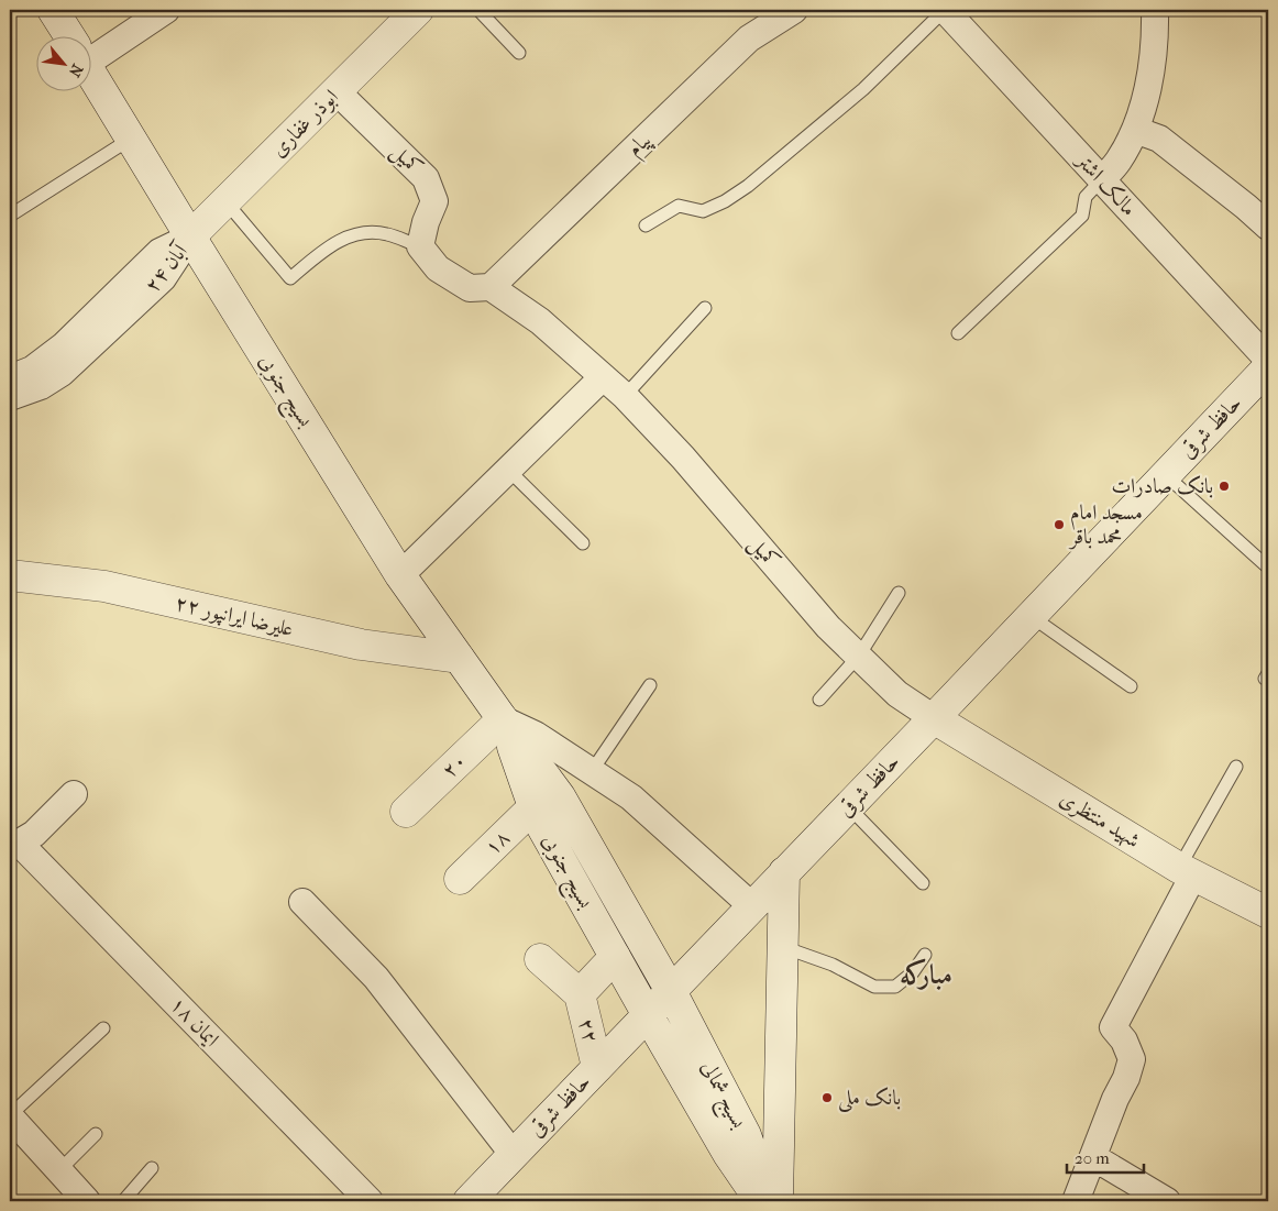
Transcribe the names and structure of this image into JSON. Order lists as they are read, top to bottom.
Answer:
{
  "streets": {
    "main road": [
      "ابوذر غفاری",
      "بسیج جنوبی",
      "حافظ شرقی",
      "علیرضا ایرانپور ۲۲",
      "۲۰",
      "شهید منتظری",
      "۱۸",
      "۲۲",
      "بسیج شمالی"
    ],
    "street": [
      "پیام",
      "کمیل",
      "مالک اشتر",
      "آبان ۲۴",
      "ایمان ۱۸"
    ]
  },
  "crossings": [
    ["ابوذر غفاری", "کمیل"],
    ["ابوذر غفاری", "آبان ۲۴"],
    ["ابوذر غفاری", "بسیج جنوبی"],
    ["پیام", "کمیل"],
    ["کمیل", "حافظ شرقی"],
    ["کمیل", "شهید منتظری"],
    ["آبان ۲۴", "بسیج جنوبی"],
    ["بسیج جنوبی", "حافظ شرقی"],
    ["بسیج جنوبی", "علیرضا ایرانپور ۲۲"],
    ["بسیج جنوبی", "۲۰"],
    ["بسیج جنوبی", "۱۸"],
    ["بسیج جنوبی", "بسیج شمالی"],
    ["حافظ شرقی", "شهید منتظری"],
    ["حافظ شرقی", "۲۲"],
    ["حافظ شرقی", "بسیج شمالی"]
  ],
  "districts": ["مبارکه"],
  "places": ["بانک صادرات", "مسجد امام محمد باقر", "بانک ملی"],
  "scale_bar": "20 m",
  "north": "bottom right"
}
